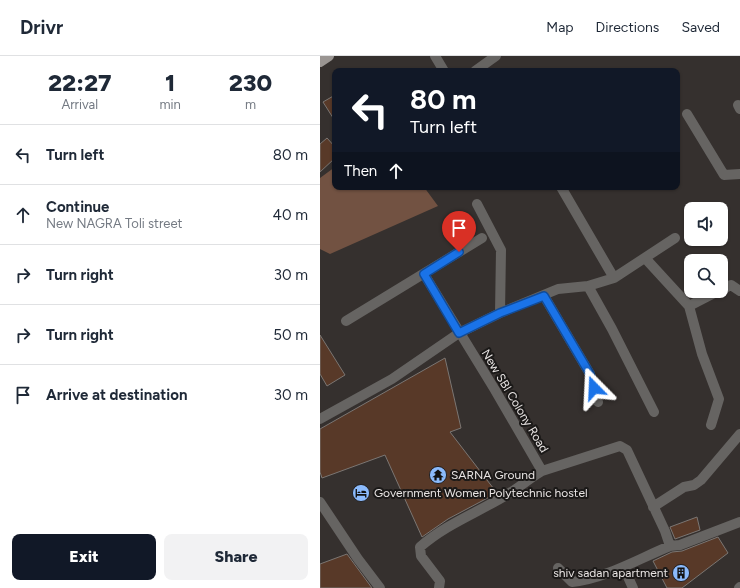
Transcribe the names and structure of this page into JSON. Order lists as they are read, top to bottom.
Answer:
{
  "streets": {
    "street": ["New SBI Colony Road"]
  },
  "places": {
    "temple": ["SARNA Ground"],
    "hotel": ["Government Women Polytechnic hostel"],
    "building": ["shiv sadan apartment"]
  },
  "page": {
    "header": "Drivr",
    "nav": ["Map", "Directions", "Saved"],
    "eta": [
      "22:27",
      "Arrival",
      "1",
      "min",
      "230",
      "m"
    ],
    "turn": ["80 m", "Turn left"],
    "list": [
      {
        "name": "Turn left",
        "value": "80 m"
      },
      {
        "name": "Continue",
        "note": "New NAGRA Toli street",
        "value": "40 m"
      },
      {
        "name": "Turn right",
        "value": "30 m"
      },
      {
        "name": "Turn right",
        "value": "50 m"
      },
      {
        "name": "Arrive at destination",
        "value": "30 m"
      }
    ],
    "then": "Then",
    "buttons": ["Exit", "Share"]
  }
}
